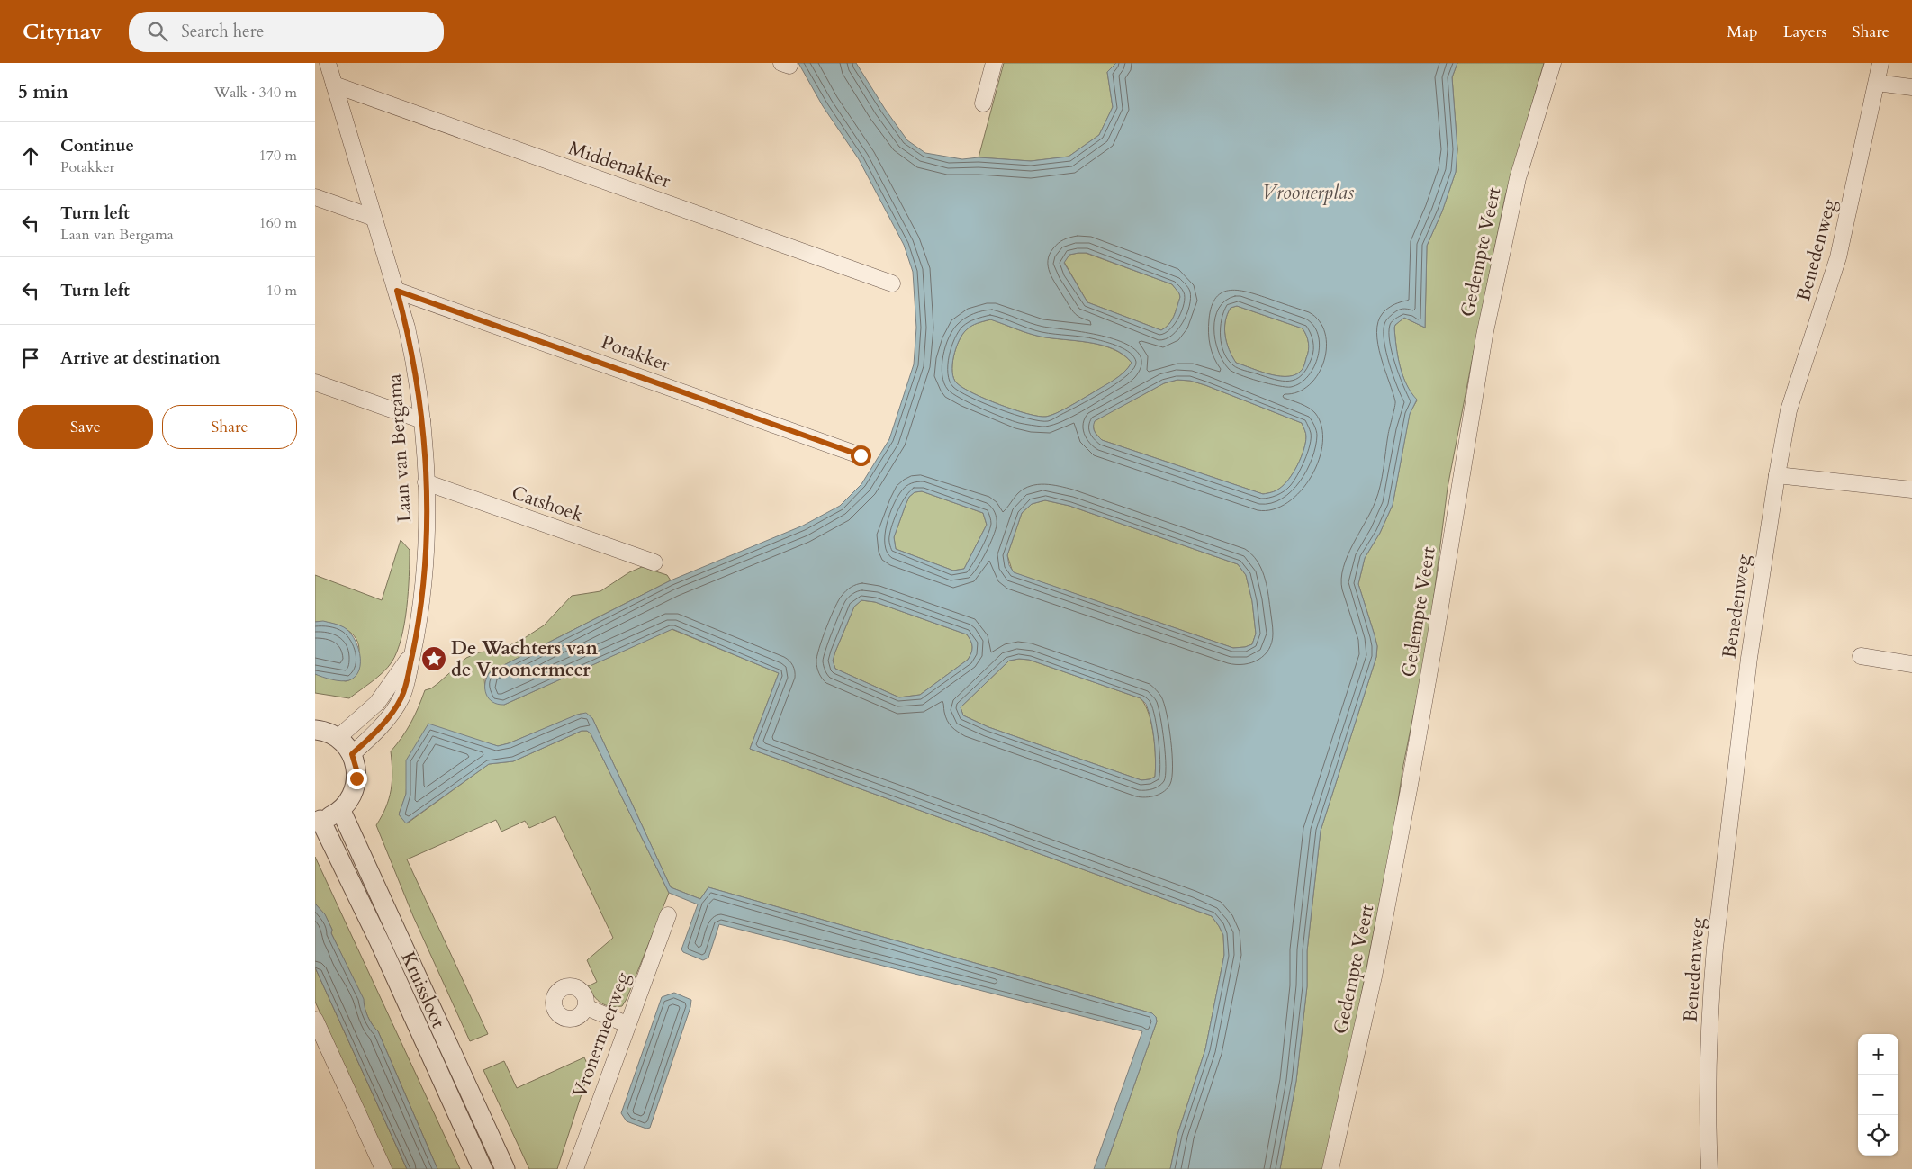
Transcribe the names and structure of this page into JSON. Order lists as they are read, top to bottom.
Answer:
{
  "streets": {
    "street": [
      "Middenakker",
      "Benedenweg",
      "Gedempte Veert",
      "Potakker",
      "Laan van Bergama",
      "Catshoek",
      "Kruissloot",
      "Vronermeerweg"
    ]
  },
  "crossings": [
    ["Middenakker", "Laan van Bergama"],
    ["Potakker", "Laan van Bergama"],
    ["Laan van Bergama", "Catshoek"]
  ],
  "water": ["Vroonerplas"],
  "places": {
    "place": ["De Wachters van de Vroonermeer"]
  },
  "page": {
    "header": "Citynav",
    "search": "Search here",
    "nav": ["Map", "Layers", "Share"],
    "heading": ["5 min", "Walk · 340 m"],
    "list": [
      ["Continue", "Potakker", "170 m"],
      ["Turn left", "Laan van Bergama", "160 m"],
      ["Turn left", "10 m"],
      "Arrive at destination"
    ],
    "buttons": ["Save", "Share"],
    "map_buttons": ["+", "−"]
  }
}
